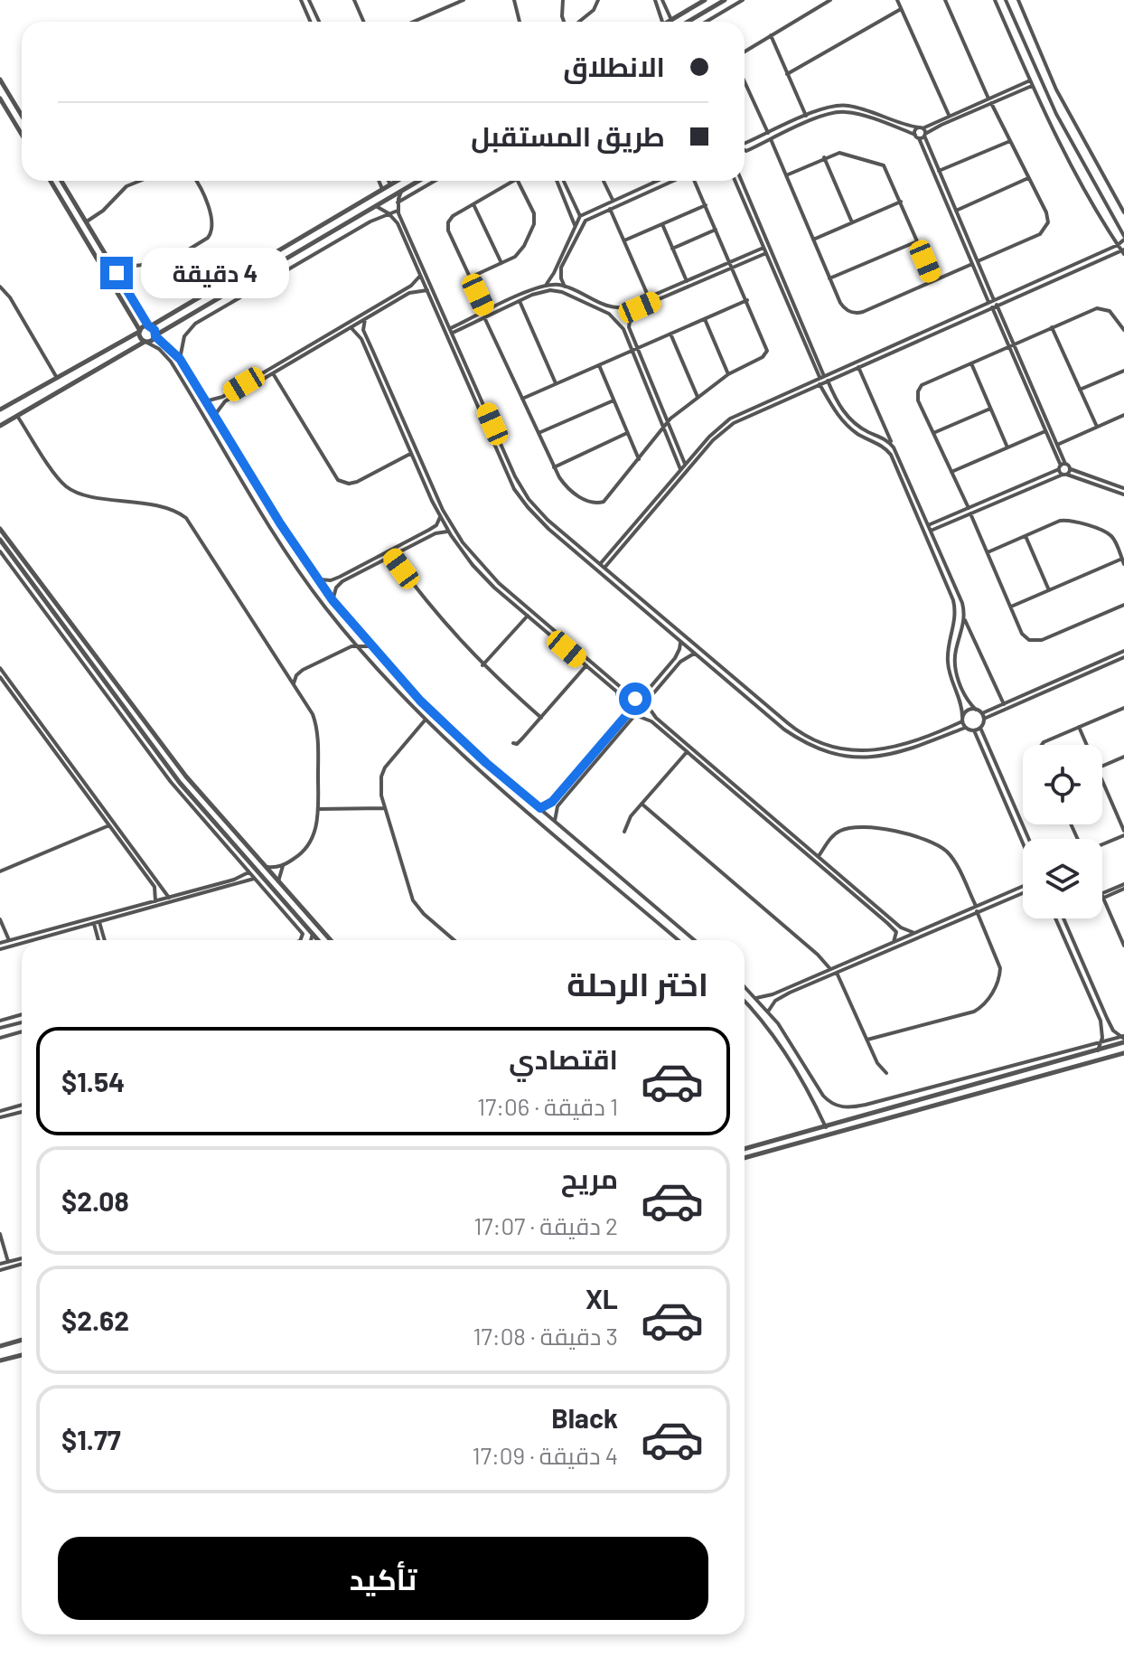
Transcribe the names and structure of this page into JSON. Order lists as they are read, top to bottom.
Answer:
{
  "page": {
    "banner": ["الانطلاق", "طريق المستقبل"],
    "bubble": "4 دقيقة",
    "heading": "اختر الرحلة",
    "list": [
      {
        "name": "اقتصادي",
        "note": "1 دقيقة · 17:06",
        "value": "$1.54"
      },
      {
        "name": "مريح",
        "note": "2 دقيقة · 17:07",
        "value": "$2.08"
      },
      {
        "name": "XL",
        "note": "3 دقيقة · 17:08",
        "value": "$2.62"
      },
      {
        "name": "Black",
        "note": "4 دقيقة · 17:09",
        "value": "$1.77"
      }
    ],
    "buttons": "تأكيد"
  }
}
